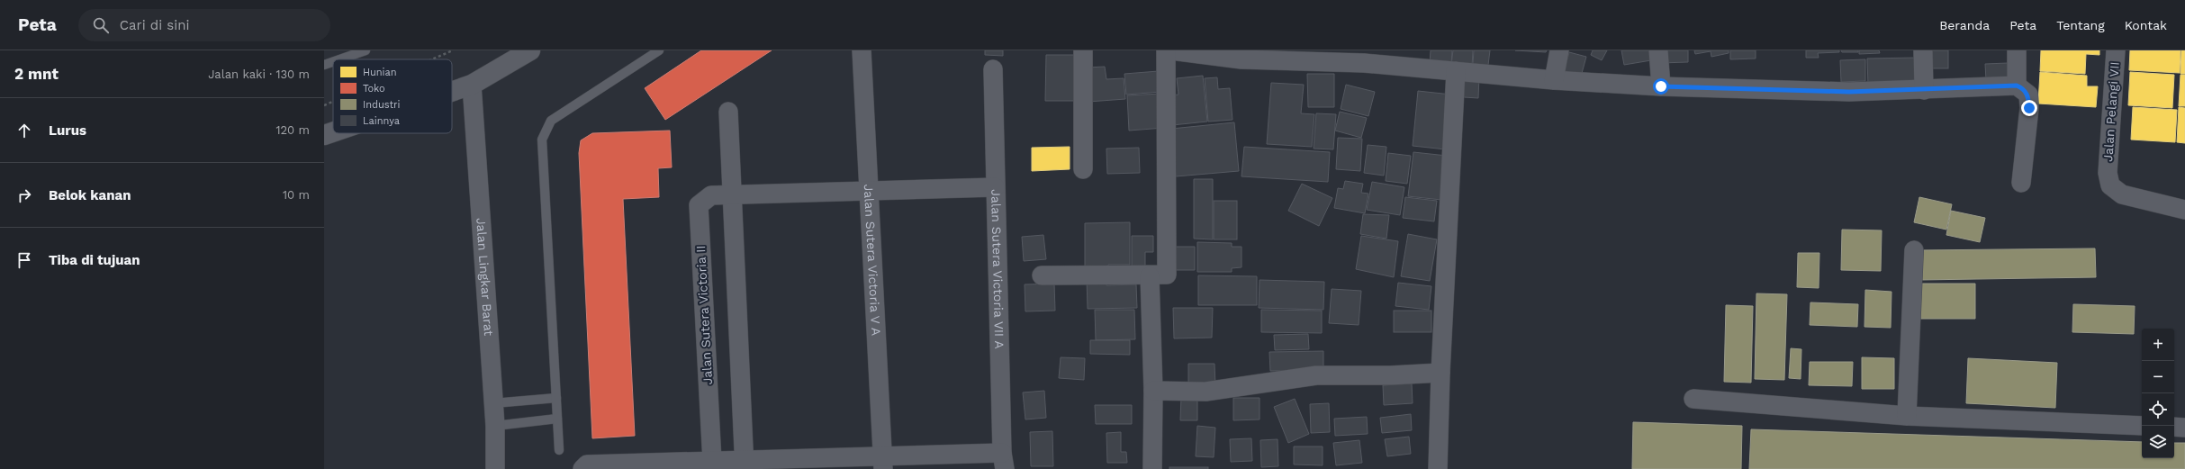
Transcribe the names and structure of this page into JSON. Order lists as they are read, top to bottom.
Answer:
{
  "streets": {
    "street": [
      "Jalan Pelangi VII",
      "Jalan Sutera Victoria V A",
      "Jalan Sutera Victoria VII A",
      "Jalan Lingkar Barat",
      "Jalan Sutera Victoria II"
    ]
  },
  "legend": [
    "Hunian",
    "Toko",
    "Industri",
    "Lainnya"
  ],
  "page": {
    "header": "Peta",
    "search": "Cari di sini",
    "nav": [
      "Beranda",
      "Peta",
      "Tentang",
      "Kontak"
    ],
    "heading": ["2 mnt", "Jalan kaki · 130 m"],
    "list": [
      ["Lurus", "120 m"],
      ["Belok kanan", "10 m"],
      "Tiba di tujuan"
    ],
    "map_buttons": ["+", "−"]
  }
}
